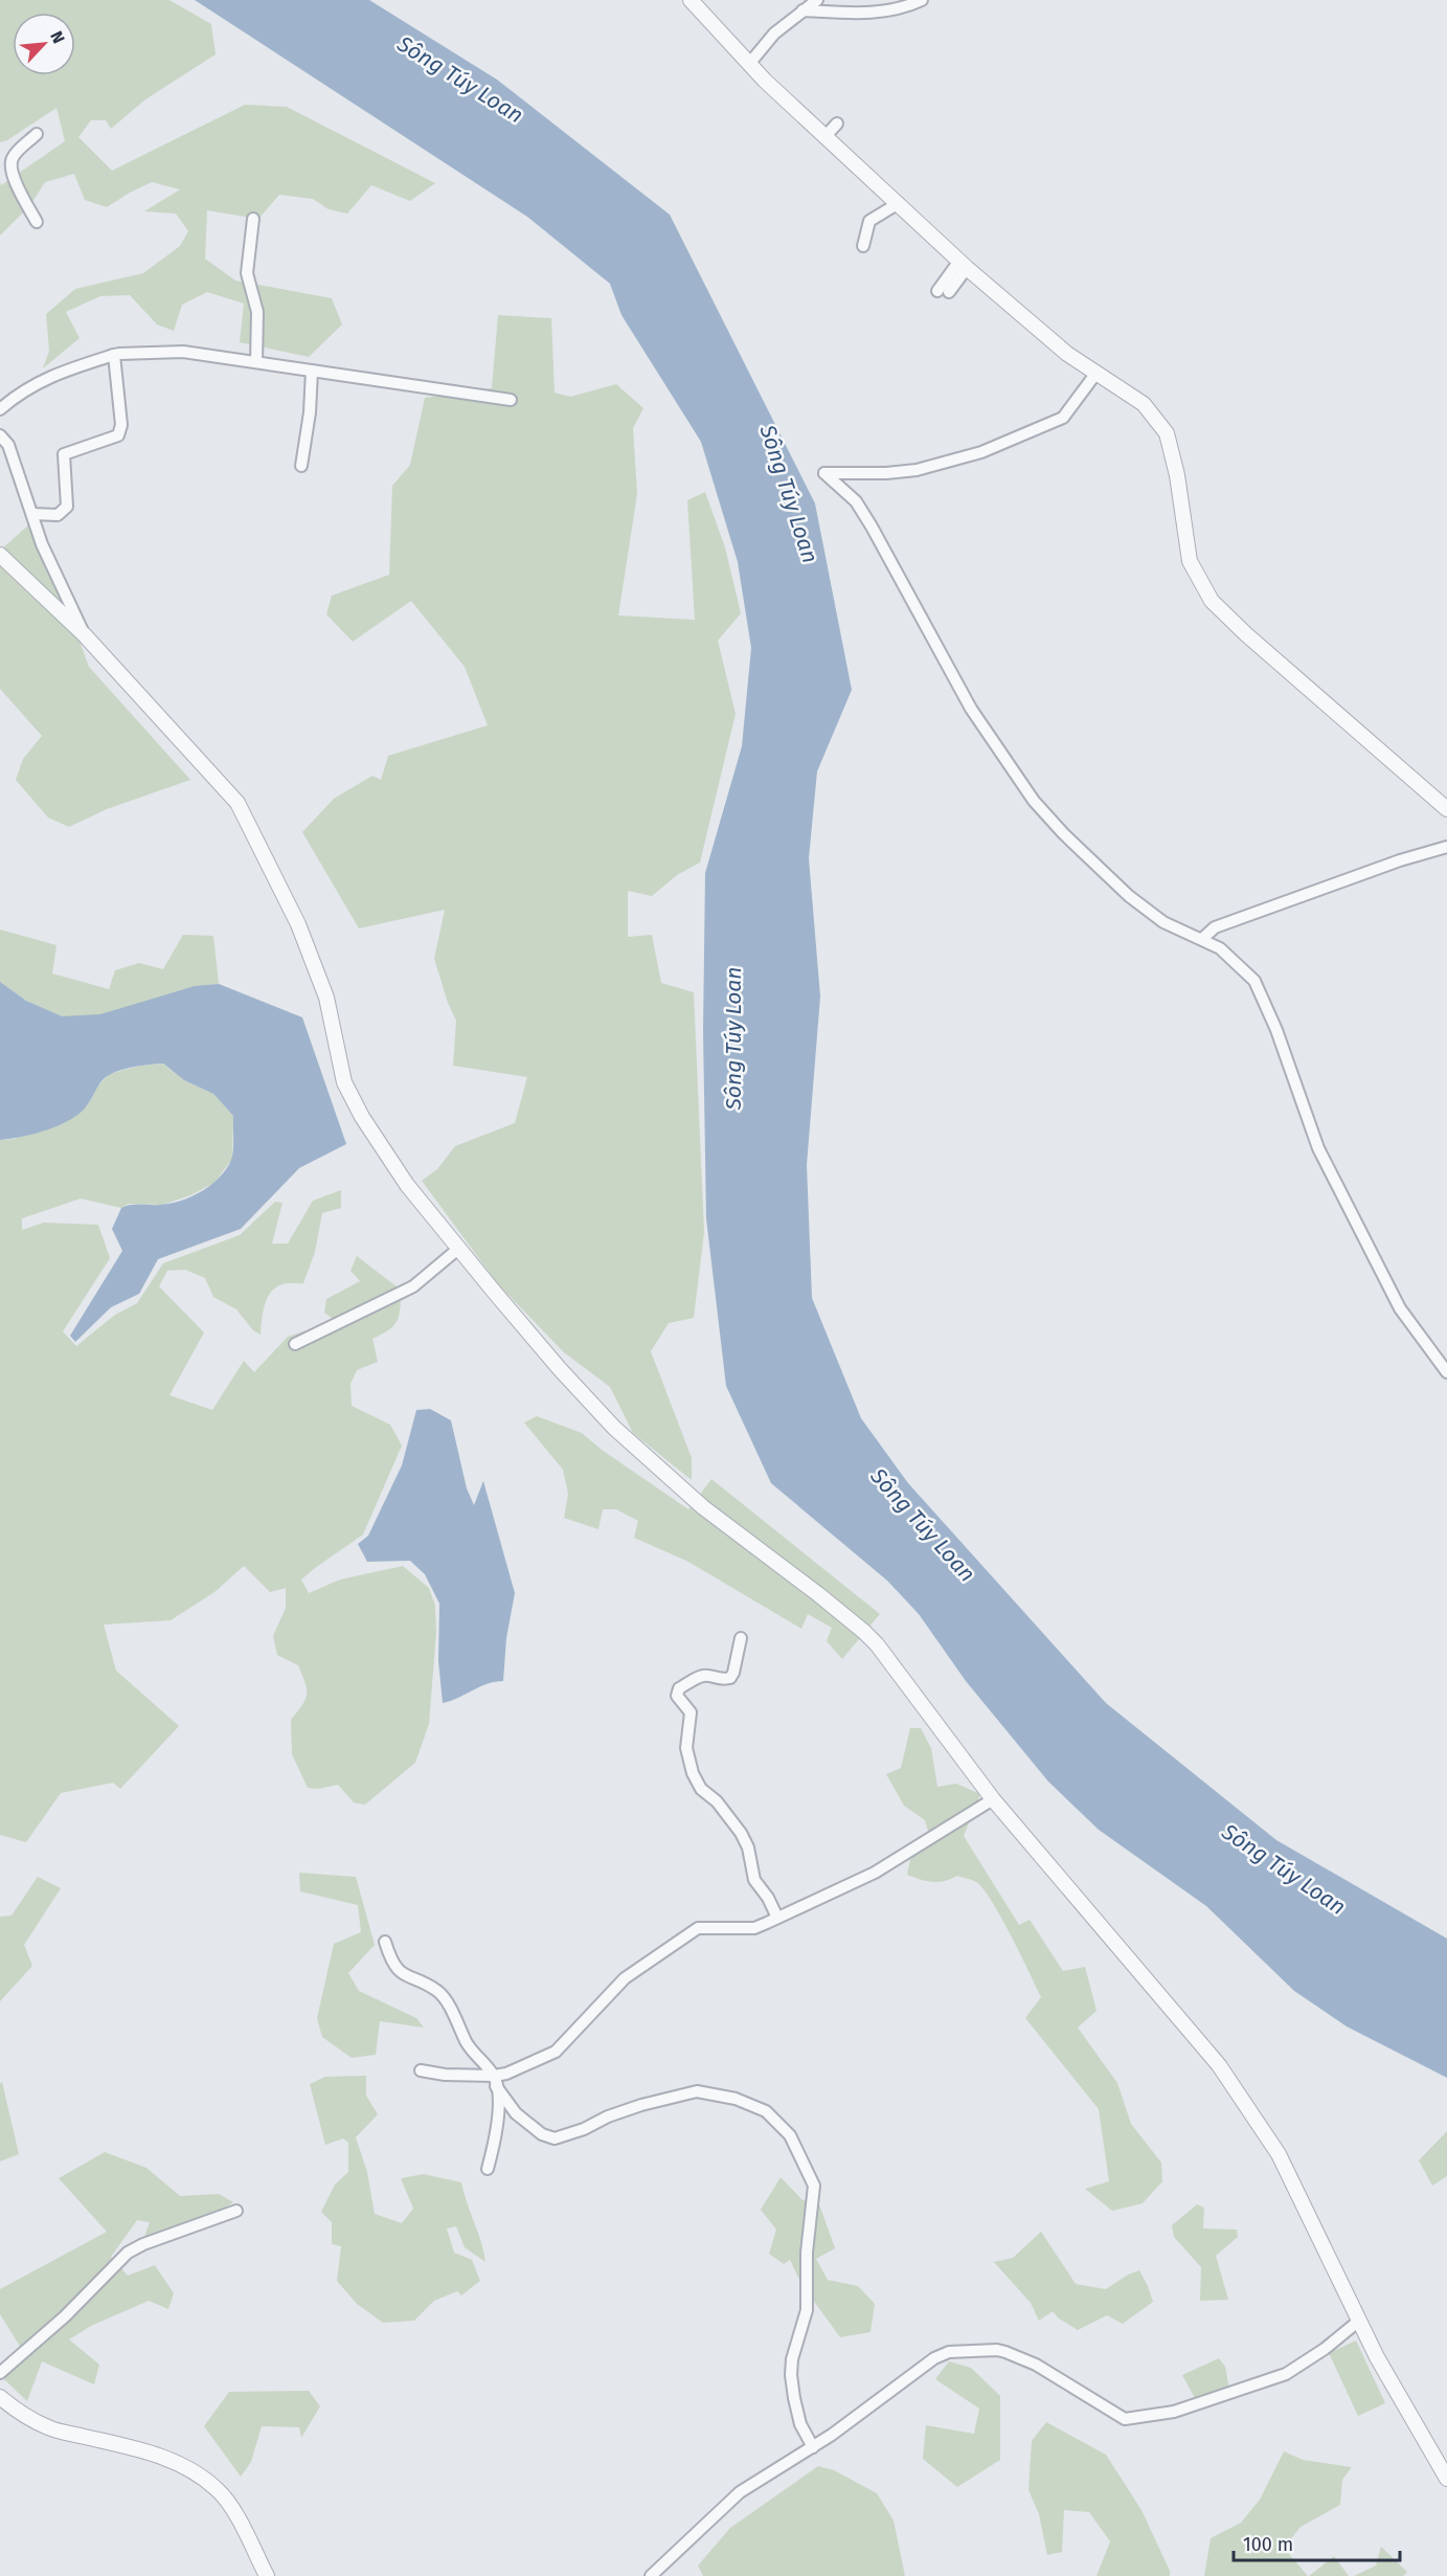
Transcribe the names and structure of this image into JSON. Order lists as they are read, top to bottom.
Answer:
{
  "water": ["Sông Túy Loan"],
  "scale_bar": "100 m",
  "north": "top right"
}
